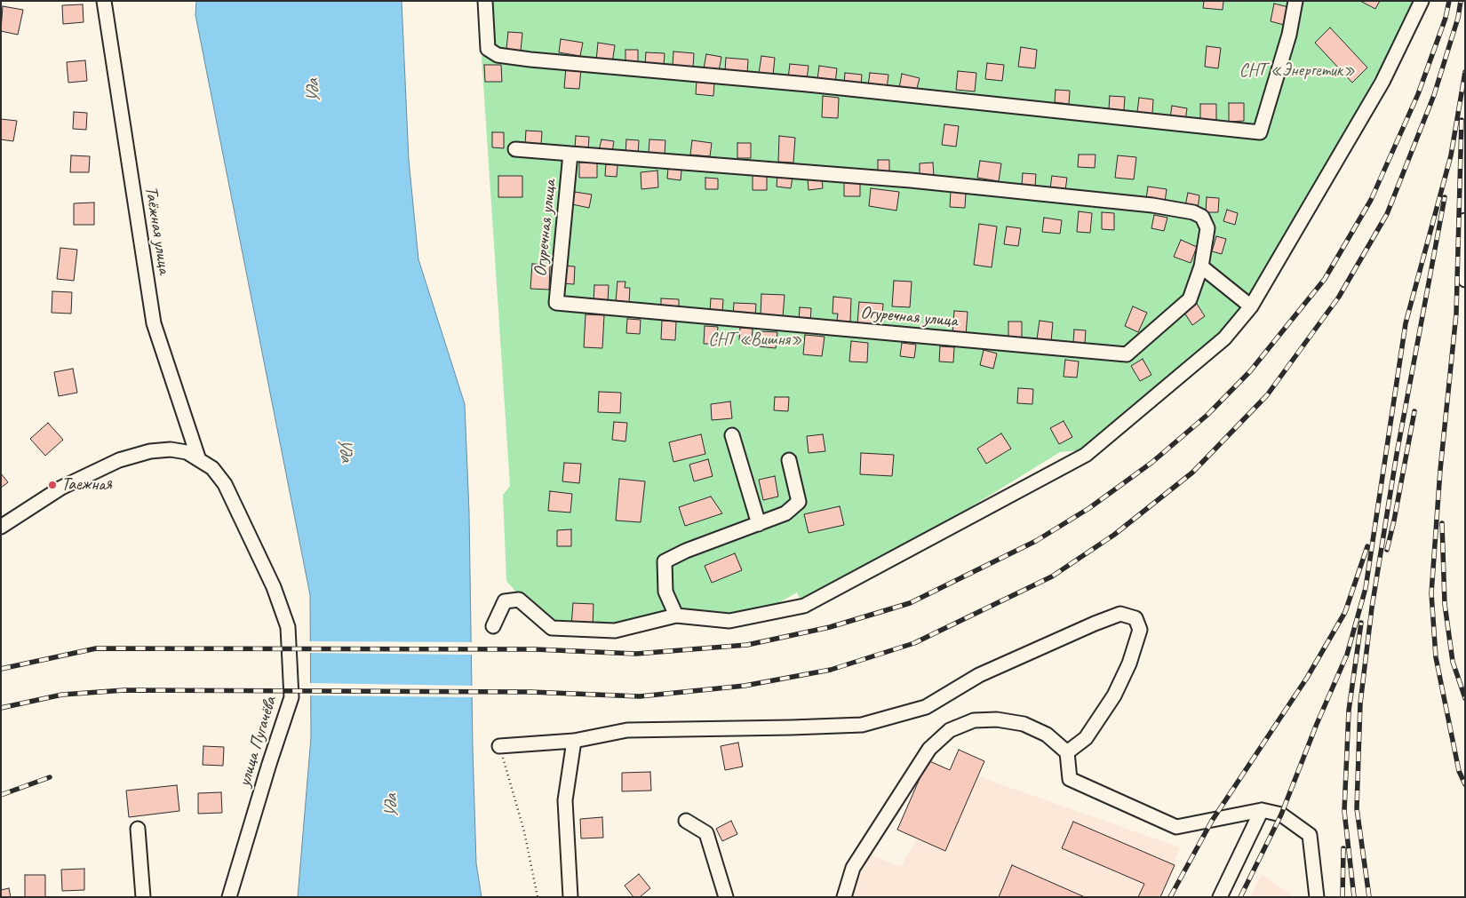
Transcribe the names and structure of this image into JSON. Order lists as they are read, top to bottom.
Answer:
{
  "streets": {
    "street": ["Огуречная улица", "Таёжная улица", "улица Пугачёва"]
  },
  "crossings": [
    ["Таёжная улица", "улица Пугачёва"]
  ],
  "water": ["Уда"],
  "parks": ["СНТ «Энергетик»", "СНТ «Вишня»"],
  "places": ["Таежная"]
}
